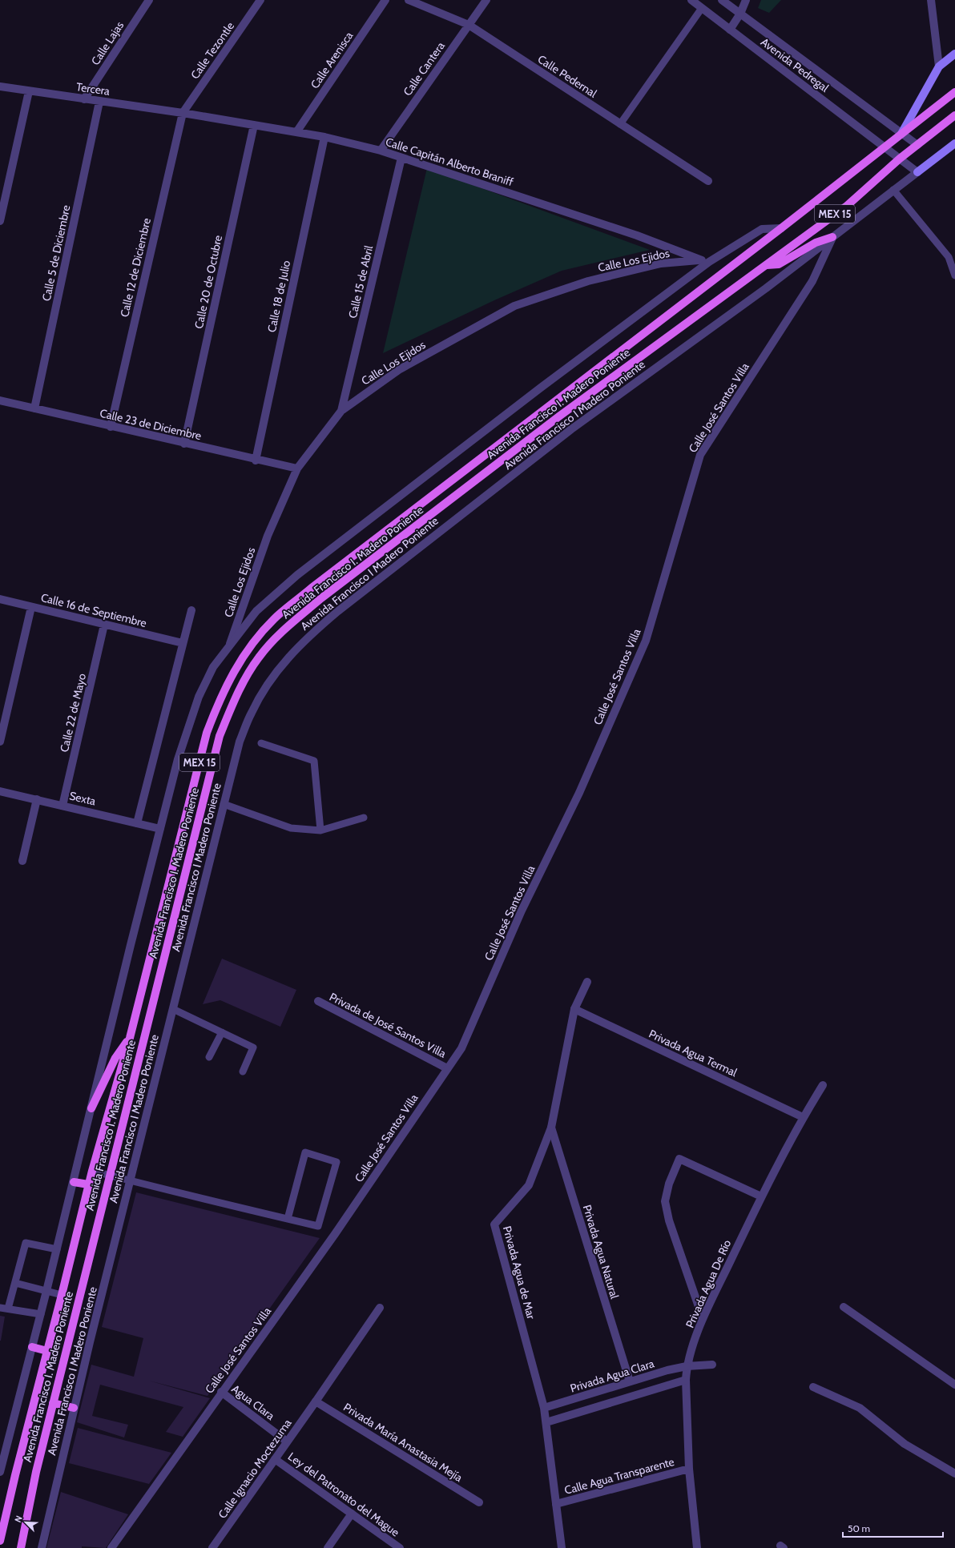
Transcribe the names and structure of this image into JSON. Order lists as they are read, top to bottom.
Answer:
{
  "streets": {
    "main road": ["MEX 15", "Avenida Francisco I. Madero Poniente"],
    "street": [
      "Calle Lajas",
      "Calle Tezontle",
      "Calle Arenisca",
      "Avenida Pedregal",
      "Calle Cantera",
      "Calle Pedernal",
      "Tercera",
      "Calle Capitán Alberto Braniff",
      "Calle 5 de Diciembre",
      "Calle Los Ejidos",
      "Calle 12 de Diciembre",
      "Calle 20 de Octubre",
      "Calle 15 de Abril",
      "Calle 18 de Julio",
      "Calle José Santos Villa",
      "Avenida Francisco I Madero Poniente",
      "Calle 23 de Diciembre",
      "Calle 16 de Septiembre",
      "Calle 22 de Mayo",
      "Sexta",
      "Privada de José Santos Villa",
      "Privada Agua Termal",
      "Privada Agua Natural",
      "Privada Agua de Mar",
      "Privada Agua De Río",
      "Privada Agua Clara",
      "Agua Clara",
      "Privada María Anastasia Mejía",
      "Calle Ignacio Moctezuma",
      "Calle Agua Transparente",
      "Ley del Patronato del Mague"
    ]
  },
  "crossings": [
    ["Calle Lajas", "Tercera"],
    ["Calle Tezontle", "Tercera"],
    ["Calle Tezontle", "Calle Capitán Alberto Braniff"],
    ["Calle Tezontle", "Calle 12 de Diciembre"],
    ["Calle Arenisca", "Calle Capitán Alberto Braniff"],
    ["Avenida Pedregal", "Avenida Francisco I. Madero Poniente"],
    ["Avenida Pedregal", "Avenida Francisco I Madero Poniente"],
    ["Calle Cantera", "Calle Pedernal"],
    ["Calle Cantera", "Calle Capitán Alberto Braniff"],
    ["Tercera", "Calle Capitán Alberto Braniff"],
    ["Tercera", "Calle 5 de Diciembre"],
    ["Tercera", "Calle 12 de Diciembre"],
    ["Calle Capitán Alberto Braniff", "Calle Los Ejidos"],
    ["Calle Capitán Alberto Braniff", "Calle 12 de Diciembre"],
    ["Calle Capitán Alberto Braniff", "Calle 20 de Octubre"],
    ["Calle Capitán Alberto Braniff", "Calle 15 de Abril"],
    ["Calle Capitán Alberto Braniff", "Calle 18 de Julio"],
    ["Calle Capitán Alberto Braniff", "Avenida Francisco I. Madero Poniente"],
    ["Calle 5 de Diciembre", "Calle 23 de Diciembre"],
    ["Calle Los Ejidos", "Calle 15 de Abril"],
    ["Calle Los Ejidos", "Avenida Francisco I. Madero Poniente"],
    ["Calle Los Ejidos", "Calle 23 de Diciembre"],
    ["Calle 12 de Diciembre", "Calle 23 de Diciembre"],
    ["Calle 20 de Octubre", "Calle 23 de Diciembre"],
    ["Calle 18 de Julio", "Calle 23 de Diciembre"],
    ["Avenida Francisco I. Madero Poniente", "Sexta"],
    ["Calle José Santos Villa", "Avenida Francisco I Madero Poniente"],
    ["Calle José Santos Villa", "Privada de José Santos Villa"],
    ["Calle José Santos Villa", "Agua Clara"],
    ["Calle 16 de Septiembre", "Calle 22 de Mayo"],
    ["Calle 22 de Mayo", "Sexta"],
    ["Privada Agua Termal", "Privada Agua de Mar"],
    ["Privada Agua Termal", "Privada Agua De Río"],
    ["Privada Agua Natural", "Privada Agua de Mar"],
    ["Privada Agua Natural", "Privada Agua Clara"],
    ["Privada Agua de Mar", "Privada Agua Clara"],
    ["Privada Agua de Mar", "Calle Agua Transparente"],
    ["Privada Agua De Río", "Privada Agua Clara"],
    ["Privada Agua De Río", "Calle Agua Transparente"],
    ["Agua Clara", "Calle Ignacio Moctezuma"],
    ["Privada María Anastasia Mejía", "Calle Ignacio Moctezuma"],
    ["Calle Ignacio Moctezuma", "Ley del Patronato del Mague"]
  ],
  "scale_bar": "50 m",
  "north": "top left"
}
